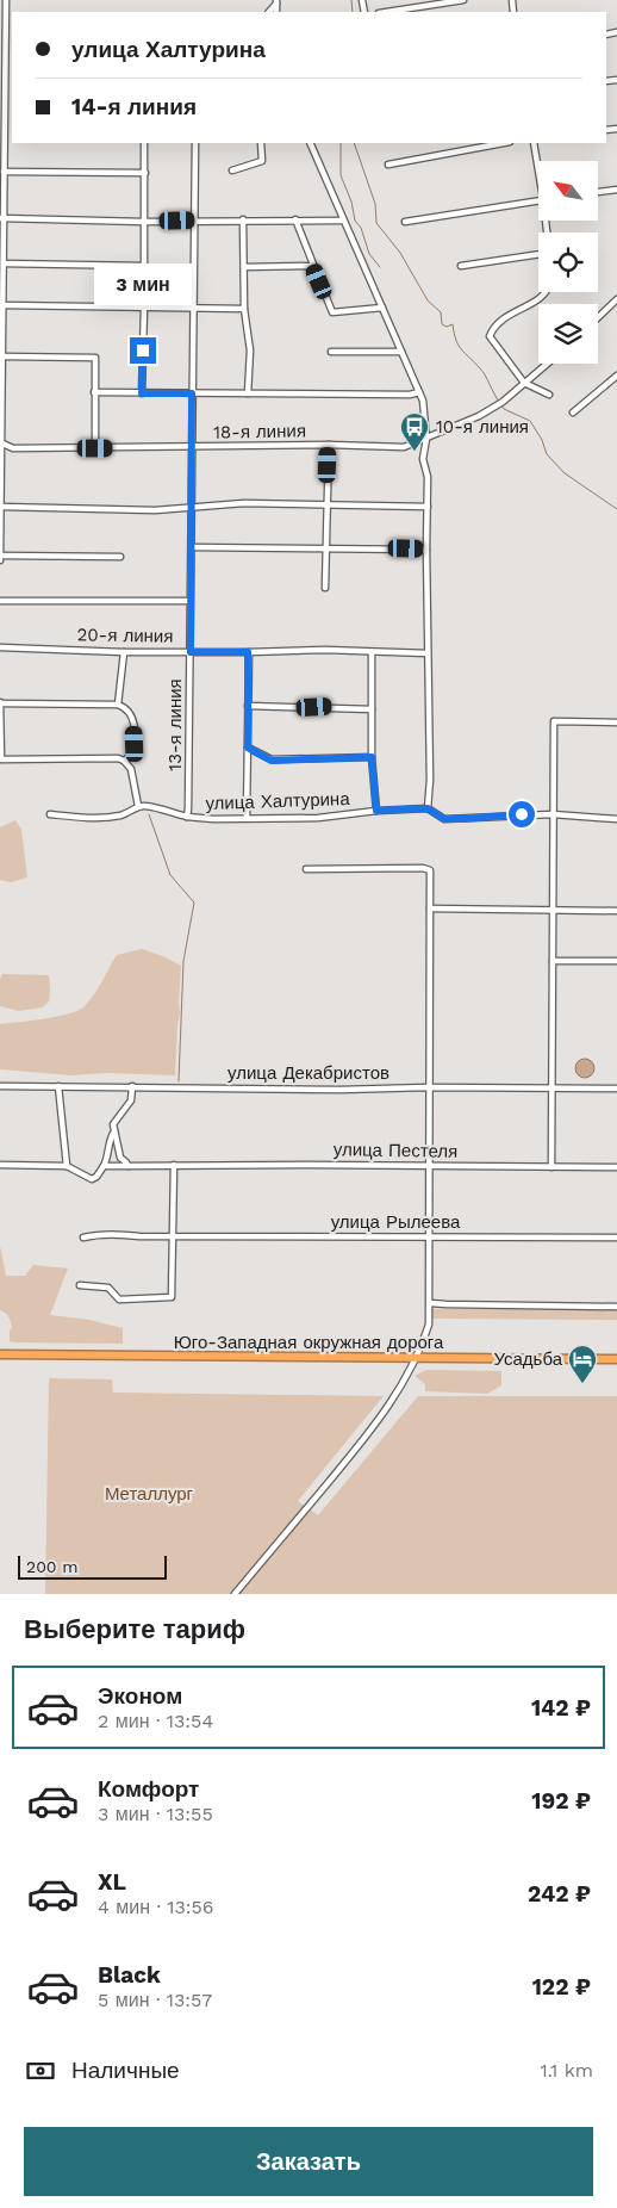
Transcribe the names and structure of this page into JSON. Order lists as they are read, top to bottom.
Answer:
{
  "streets": {
    "highway": ["Юго-Западная окружная дорога"],
    "street": [
      "18-я линия",
      "20-я линия",
      "13-я линия",
      "улица Халтурина",
      "улица Декабристов",
      "улица Пестеля",
      "улица Рылеева"
    ]
  },
  "crossings": [
    ["18-я линия", "13-я линия"],
    ["20-я линия", "13-я линия"],
    ["13-я линия", "улица Халтурина"]
  ],
  "parks": ["Металлург"],
  "places": {
    "bus stop": ["10-я линия"],
    "hotel": ["Усадьба"]
  },
  "scale_bar": "200 m",
  "north": "top left",
  "page": {
    "banner": ["улица Халтурина", "14-я линия"],
    "bubble": "3 мин",
    "scale": "200 m",
    "heading": "Выберите тариф",
    "list": [
      {
        "name": "Эконом",
        "note": "2 мин · 13:54",
        "value": "142 ₽"
      },
      {
        "name": "Комфорт",
        "note": "3 мин · 13:55",
        "value": "192 ₽"
      },
      {
        "name": "XL",
        "note": "4 мин · 13:56",
        "value": "242 ₽"
      },
      {
        "name": "Black",
        "note": "5 мин · 13:57",
        "value": "122 ₽"
      }
    ],
    "pay": ["Наличные", "1.1 km"],
    "buttons": "Заказать"
  }
}
